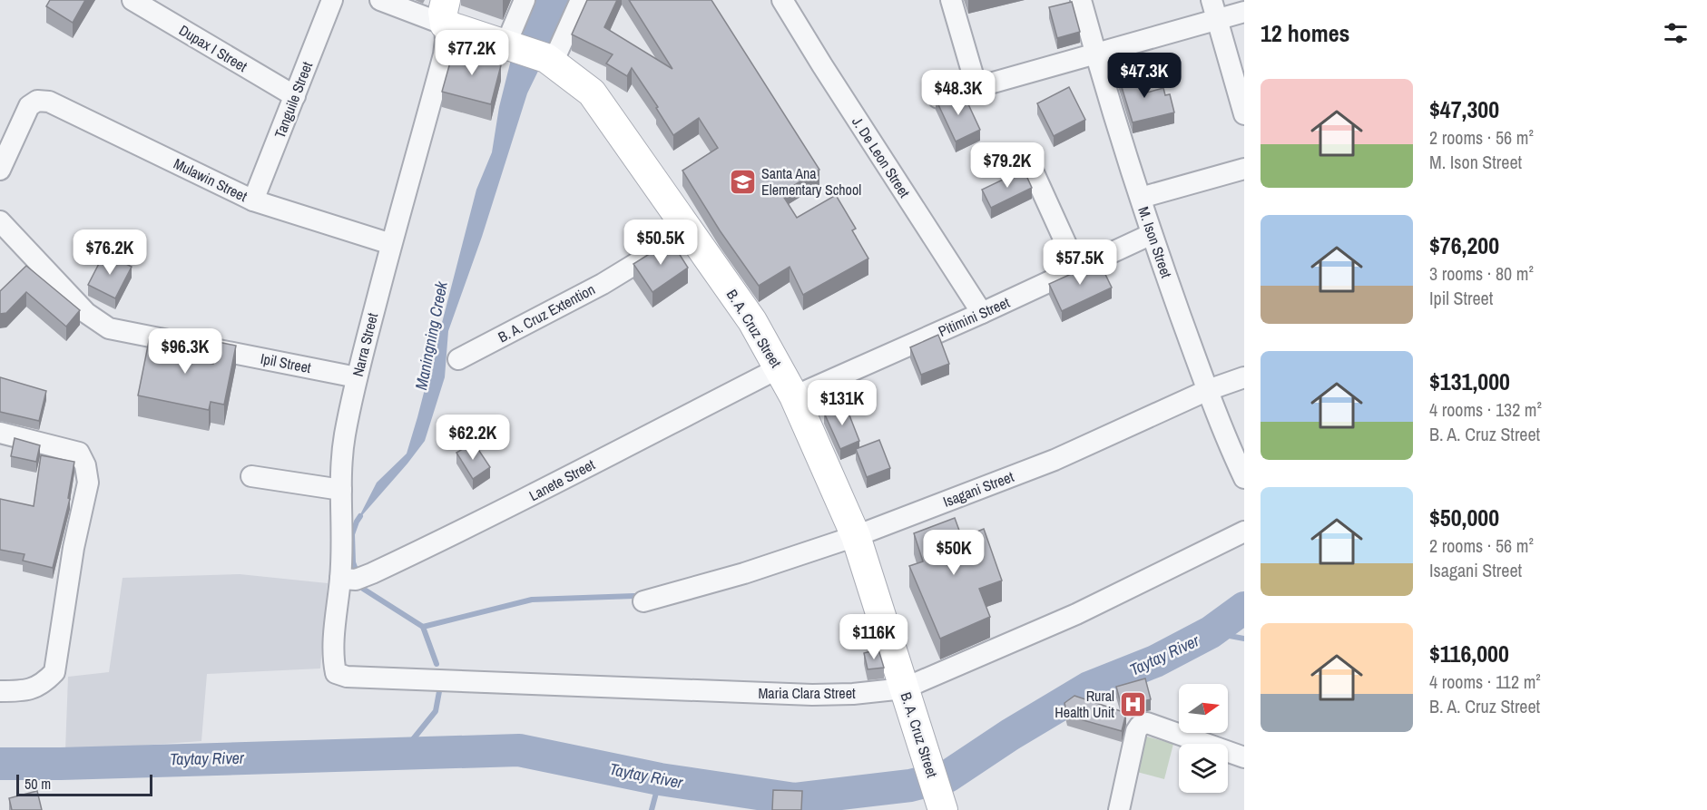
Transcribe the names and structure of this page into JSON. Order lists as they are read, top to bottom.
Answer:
{
  "streets": {
    "street": [
      "Dupax I Street",
      "Tanguile Street",
      "J. De Leon Street",
      "Mulawin Street",
      "M. Ison Street",
      "B. A. Cruz Extention",
      "Pitimini Street",
      "B. A. Cruz Street",
      "Narra Street",
      "Ipil Street",
      "Lanete Street",
      "Isagani Street",
      "Maria Clara Street"
    ]
  },
  "crossings": [
    ["Dupax I Street", "Tanguile Street"],
    ["Tanguile Street", "Mulawin Street"],
    ["J. De Leon Street", "Pitimini Street"],
    ["Mulawin Street", "Narra Street"],
    ["M. Ison Street", "Pitimini Street"],
    ["M. Ison Street", "Isagani Street"],
    ["B. A. Cruz Extention", "B. A. Cruz Street"],
    ["Pitimini Street", "B. A. Cruz Street"],
    ["B. A. Cruz Street", "Narra Street"],
    ["B. A. Cruz Street", "Lanete Street"],
    ["B. A. Cruz Street", "Isagani Street"],
    ["B. A. Cruz Street", "Maria Clara Street"],
    ["Narra Street", "Ipil Street"],
    ["Narra Street", "Lanete Street"],
    ["Narra Street", "Maria Clara Street"]
  ],
  "water": ["Maningning Creek", "Taytay River"],
  "places": {
    "school or university": ["Santa Ana Elementary School"],
    "hospital": ["Rural Health Unit"]
  },
  "scale_bar": "50 m",
  "north": "right",
  "page": {
    "heading": "12 homes",
    "price": [
      "$77.2K",
      "$47.3K",
      "$48.3K",
      "$79.2K",
      "$50.5K",
      "$76.2K",
      "$57.5K",
      "$96.3K",
      "$131K",
      "$62.2K",
      "$50K",
      "$116K"
    ],
    "list": [
      {
        "name": "$47,300",
        "note": "2 rooms · 56 m² · M. Ison Street"
      },
      {
        "name": "$76,200",
        "note": "3 rooms · 80 m² · Ipil Street"
      },
      {
        "name": "$131,000",
        "note": "4 rooms · 132 m² · B. A. Cruz Street"
      },
      {
        "name": "$50,000",
        "note": "2 rooms · 56 m² · Isagani Street"
      },
      {
        "name": "$116,000",
        "note": "4 rooms · 112 m² · B. A. Cruz Street"
      }
    ],
    "scale": "50 m"
  }
}
